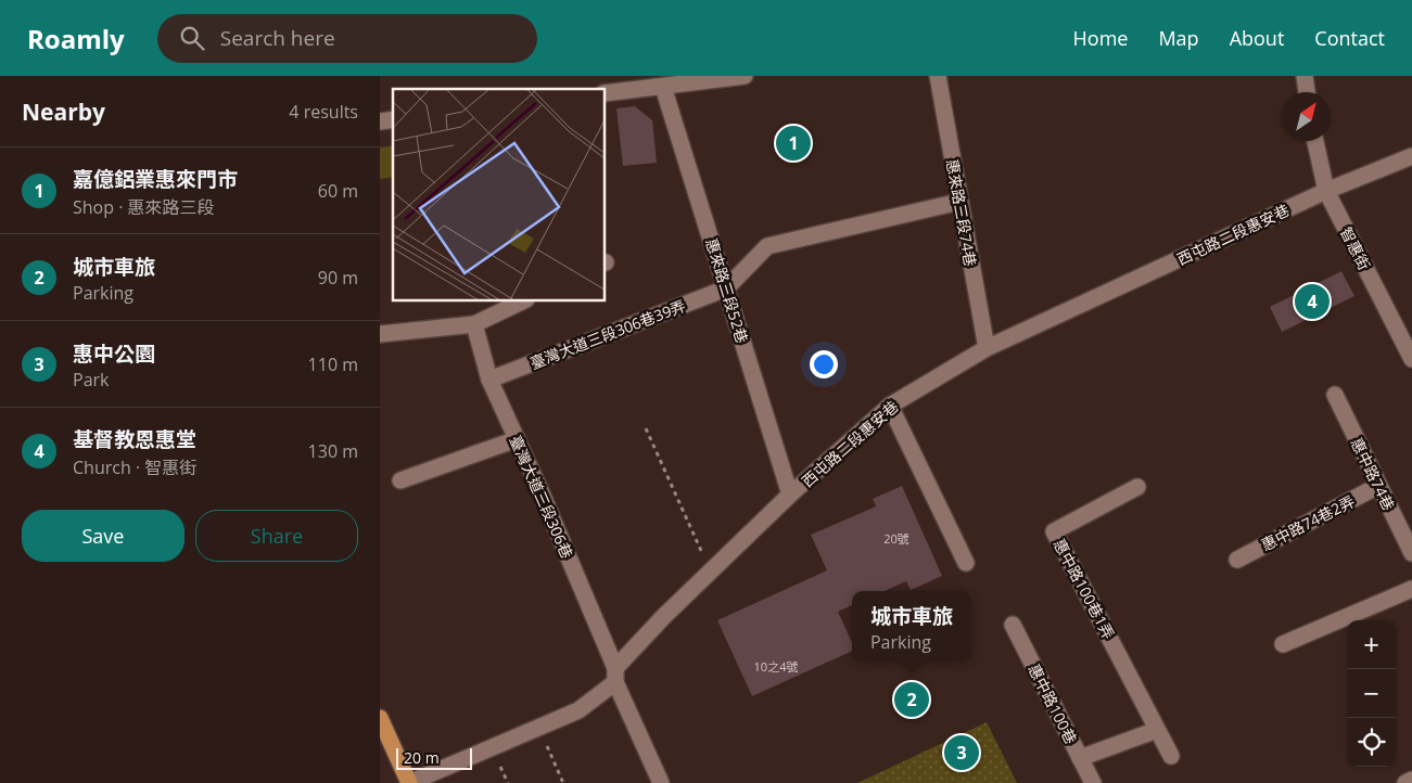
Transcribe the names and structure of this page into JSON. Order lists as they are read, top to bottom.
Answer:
{
  "streets": {
    "street": [
      "惠來路三段74巷",
      "西屯路二段惠安巷",
      "智惠街",
      "惠來路三段52巷",
      "臺灣大道三段306巷39弄",
      "惠中路74巷",
      "臺灣大道三段306巷",
      "惠中路74巷2弄",
      "惠中路100巷1弄",
      "惠中路100巷"
    ]
  },
  "crossings": [
    ["惠來路三段74巷", "西屯路二段惠安巷"],
    ["西屯路二段惠安巷", "智惠街"],
    ["西屯路二段惠安巷", "惠來路三段52巷"],
    ["西屯路二段惠安巷", "臺灣大道三段306巷"],
    ["惠來路三段52巷", "臺灣大道三段306巷39弄"],
    ["臺灣大道三段306巷39弄", "臺灣大道三段306巷"],
    ["惠中路74巷", "惠中路74巷2弄"]
  ],
  "house_numbers": ["20號", "10之4號"],
  "scale_bar": "20 m",
  "north": "top right",
  "page": {
    "header": "Roamly",
    "search": "Search here",
    "nav": [
      "Home",
      "Map",
      "About",
      "Contact"
    ],
    "heading": ["Nearby", "4 results"],
    "pins": [
      "1",
      "4",
      "2",
      "3"
    ],
    "list": [
      {
        "mark": "1",
        "name": "嘉億鋁業惠來門市",
        "note": "Shop · 惠來路三段",
        "value": "60 m"
      },
      {
        "mark": "2",
        "name": "城市車旅",
        "note": "Parking",
        "value": "90 m"
      },
      {
        "mark": "3",
        "name": "惠中公園",
        "note": "Park",
        "value": "110 m"
      },
      {
        "mark": "4",
        "name": "基督教恩惠堂",
        "note": "Church · 智惠街",
        "value": "130 m"
      }
    ],
    "buttons": ["Save", "Share"],
    "popup": ["城市車旅", "Parking"],
    "map_buttons": ["+", "−"],
    "scale": "20 m"
  }
}
